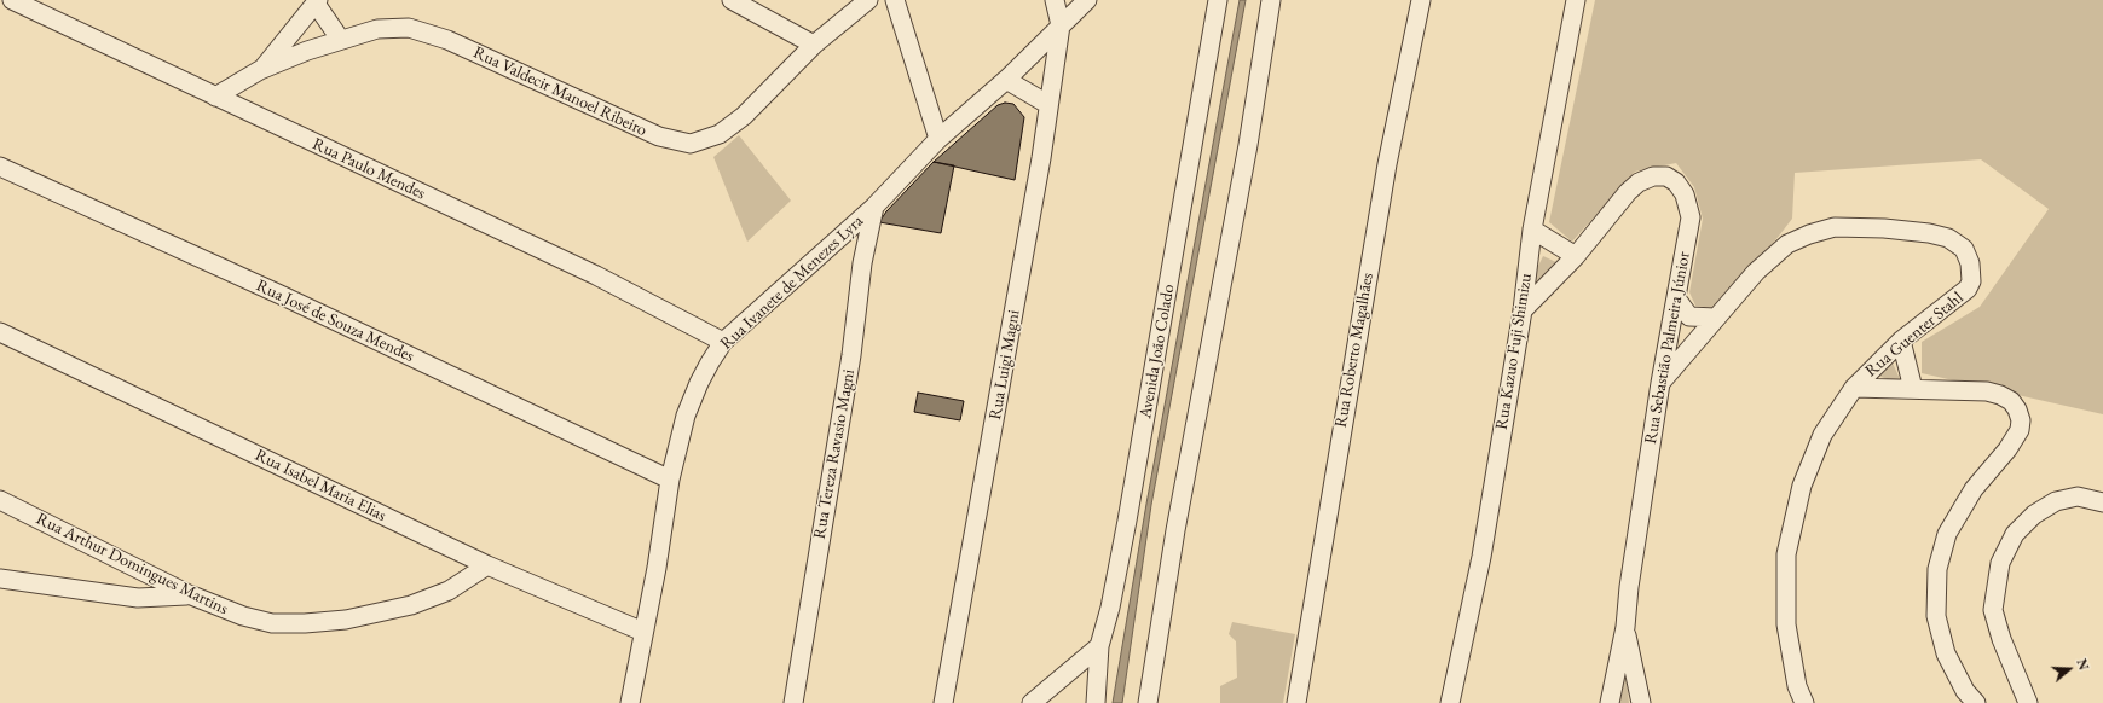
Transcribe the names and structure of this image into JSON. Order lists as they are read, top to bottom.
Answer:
{
  "streets": {
    "street": [
      "Rua Valdecir Manoel Ribeiro",
      "Rua Paulo Mendes",
      "Rua Ivanete de Menezes Lyra",
      "Rua José de Souza Mendes",
      "Rua Guenter Stahl",
      "Rua Sebastião Palmeira Júnior",
      "Rua Roberto Magalhães",
      "Avenida João Colado",
      "Rua Kazuo Fuji Shimizu",
      "Rua Luigi Magni",
      "Rua Tereza Ravasio Magni",
      "Rua Isabel Maria Elias",
      "Rua Arthur Domingues Martins"
    ]
  },
  "crossings": [
    ["Rua Valdecir Manoel Ribeiro", "Rua Paulo Mendes"],
    ["Rua Paulo Mendes", "Rua Ivanete de Menezes Lyra"],
    ["Rua Ivanete de Menezes Lyra", "Rua José de Souza Mendes"],
    ["Rua Ivanete de Menezes Lyra", "Rua Luigi Magni"],
    ["Rua Ivanete de Menezes Lyra", "Rua Tereza Ravasio Magni"],
    ["Rua Ivanete de Menezes Lyra", "Rua Isabel Maria Elias"],
    ["Rua Guenter Stahl", "Rua Sebastião Palmeira Júnior"],
    ["Rua Isabel Maria Elias", "Rua Arthur Domingues Martins"]
  ],
  "north": "right"
}
